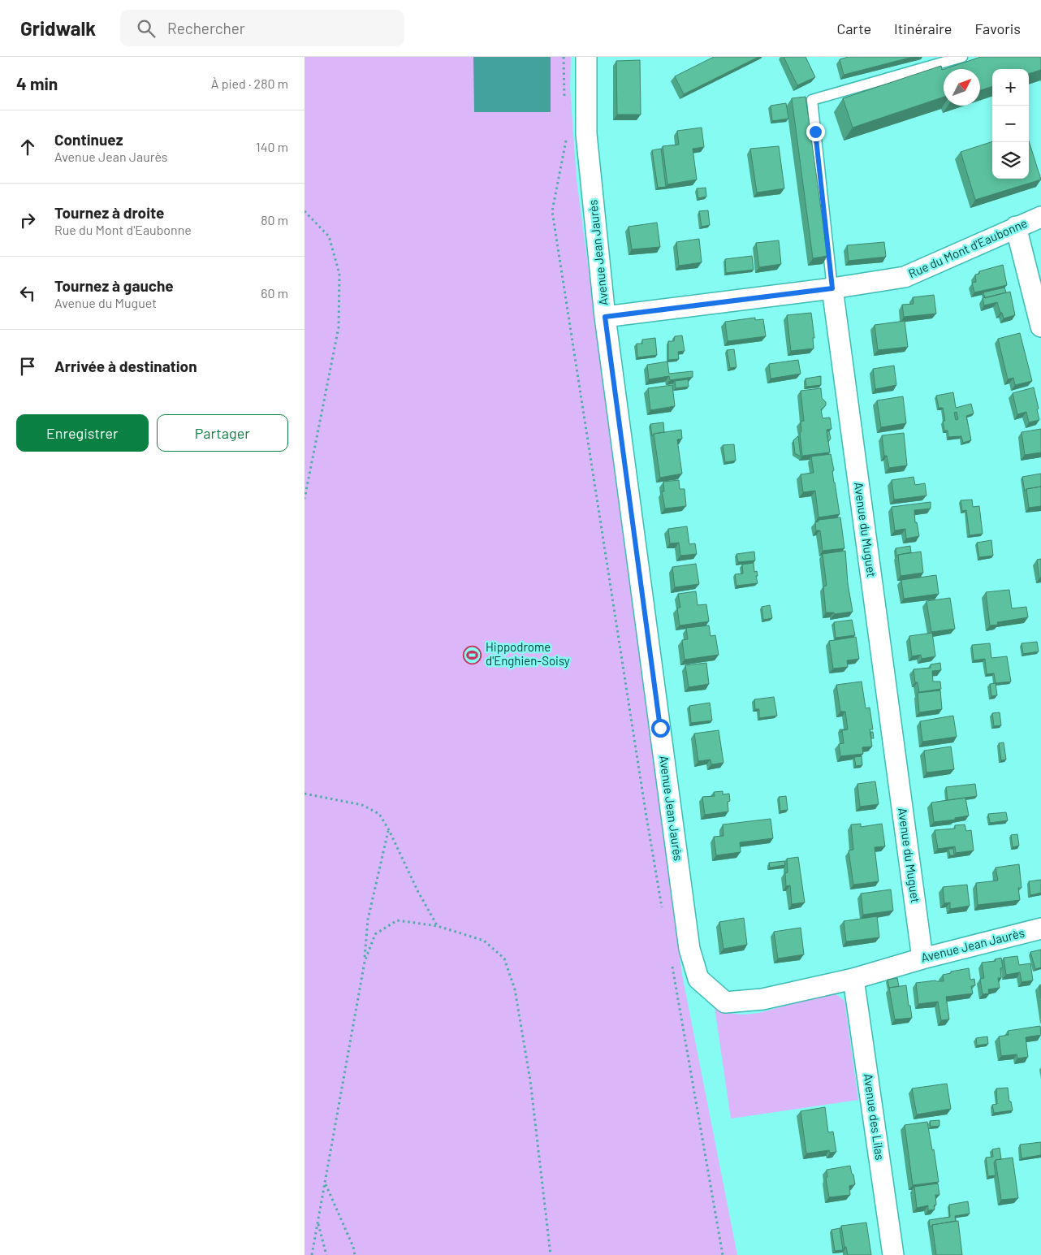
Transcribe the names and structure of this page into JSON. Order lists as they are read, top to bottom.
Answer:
{
  "streets": {
    "street": [
      "Rue du Mont d'Eaubonne",
      "Avenue Jean Jaurès",
      "Avenue du Muguet",
      "Avenue des Lilas"
    ]
  },
  "crossings": [
    ["Rue du Mont d'Eaubonne", "Avenue Jean Jaurès"],
    ["Rue du Mont d'Eaubonne", "Avenue du Muguet"],
    ["Avenue Jean Jaurès", "Avenue du Muguet"],
    ["Avenue Jean Jaurès", "Avenue des Lilas"]
  ],
  "places": {
    "sports": ["Hippodrome d'Enghien-Soisy"]
  },
  "north": "top right",
  "page": {
    "header": "Gridwalk",
    "search": "Rechercher",
    "nav": ["Carte", "Itinéraire", "Favoris"],
    "heading": ["4 min", "À pied · 280 m"],
    "map_buttons": ["+", "−"],
    "list": [
      ["Continuez", "Avenue Jean Jaurès", "140 m"],
      ["Tournez à droite", "Rue du Mont d'Eaubonne", "80 m"],
      ["Tournez à gauche", "Avenue du Muguet", "60 m"],
      "Arrivée à destination"
    ],
    "buttons": ["Enregistrer", "Partager"]
  }
}
